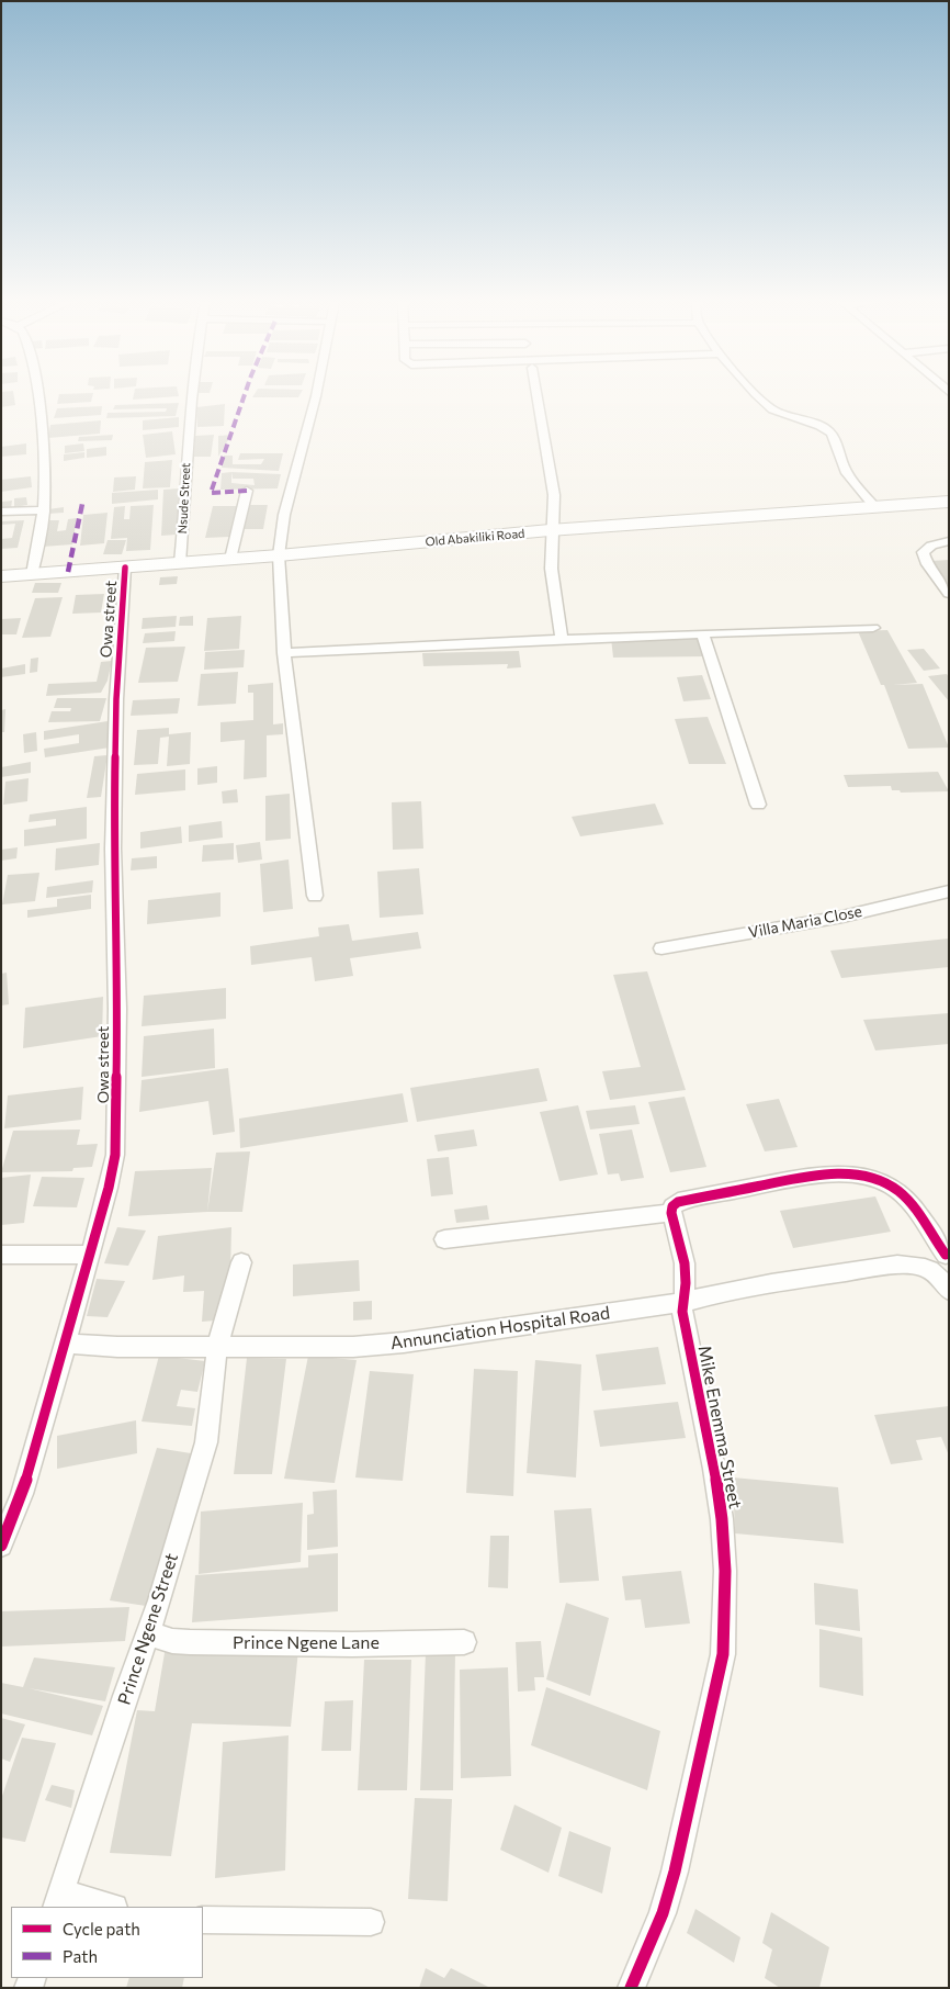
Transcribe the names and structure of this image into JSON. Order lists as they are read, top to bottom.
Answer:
{
  "streets": {
    "main road": ["Old Abakiliki Road"],
    "street": [
      "Nsude Street",
      "Owa street",
      "Villa Maria Close",
      "Annunciation Hospital Road",
      "Mike Enemma Street",
      "Prince Ngene Street",
      "Prince Ngene Lane"
    ]
  },
  "crossings": [
    ["Nsude Street", "Old Abakiliki Road"],
    ["Old Abakiliki Road", "Owa street"],
    ["Owa street", "Annunciation Hospital Road"],
    ["Annunciation Hospital Road", "Mike Enemma Street"],
    ["Annunciation Hospital Road", "Prince Ngene Street"],
    ["Prince Ngene Street", "Prince Ngene Lane"]
  ],
  "legend": ["Cycle path", "Path"]
}
